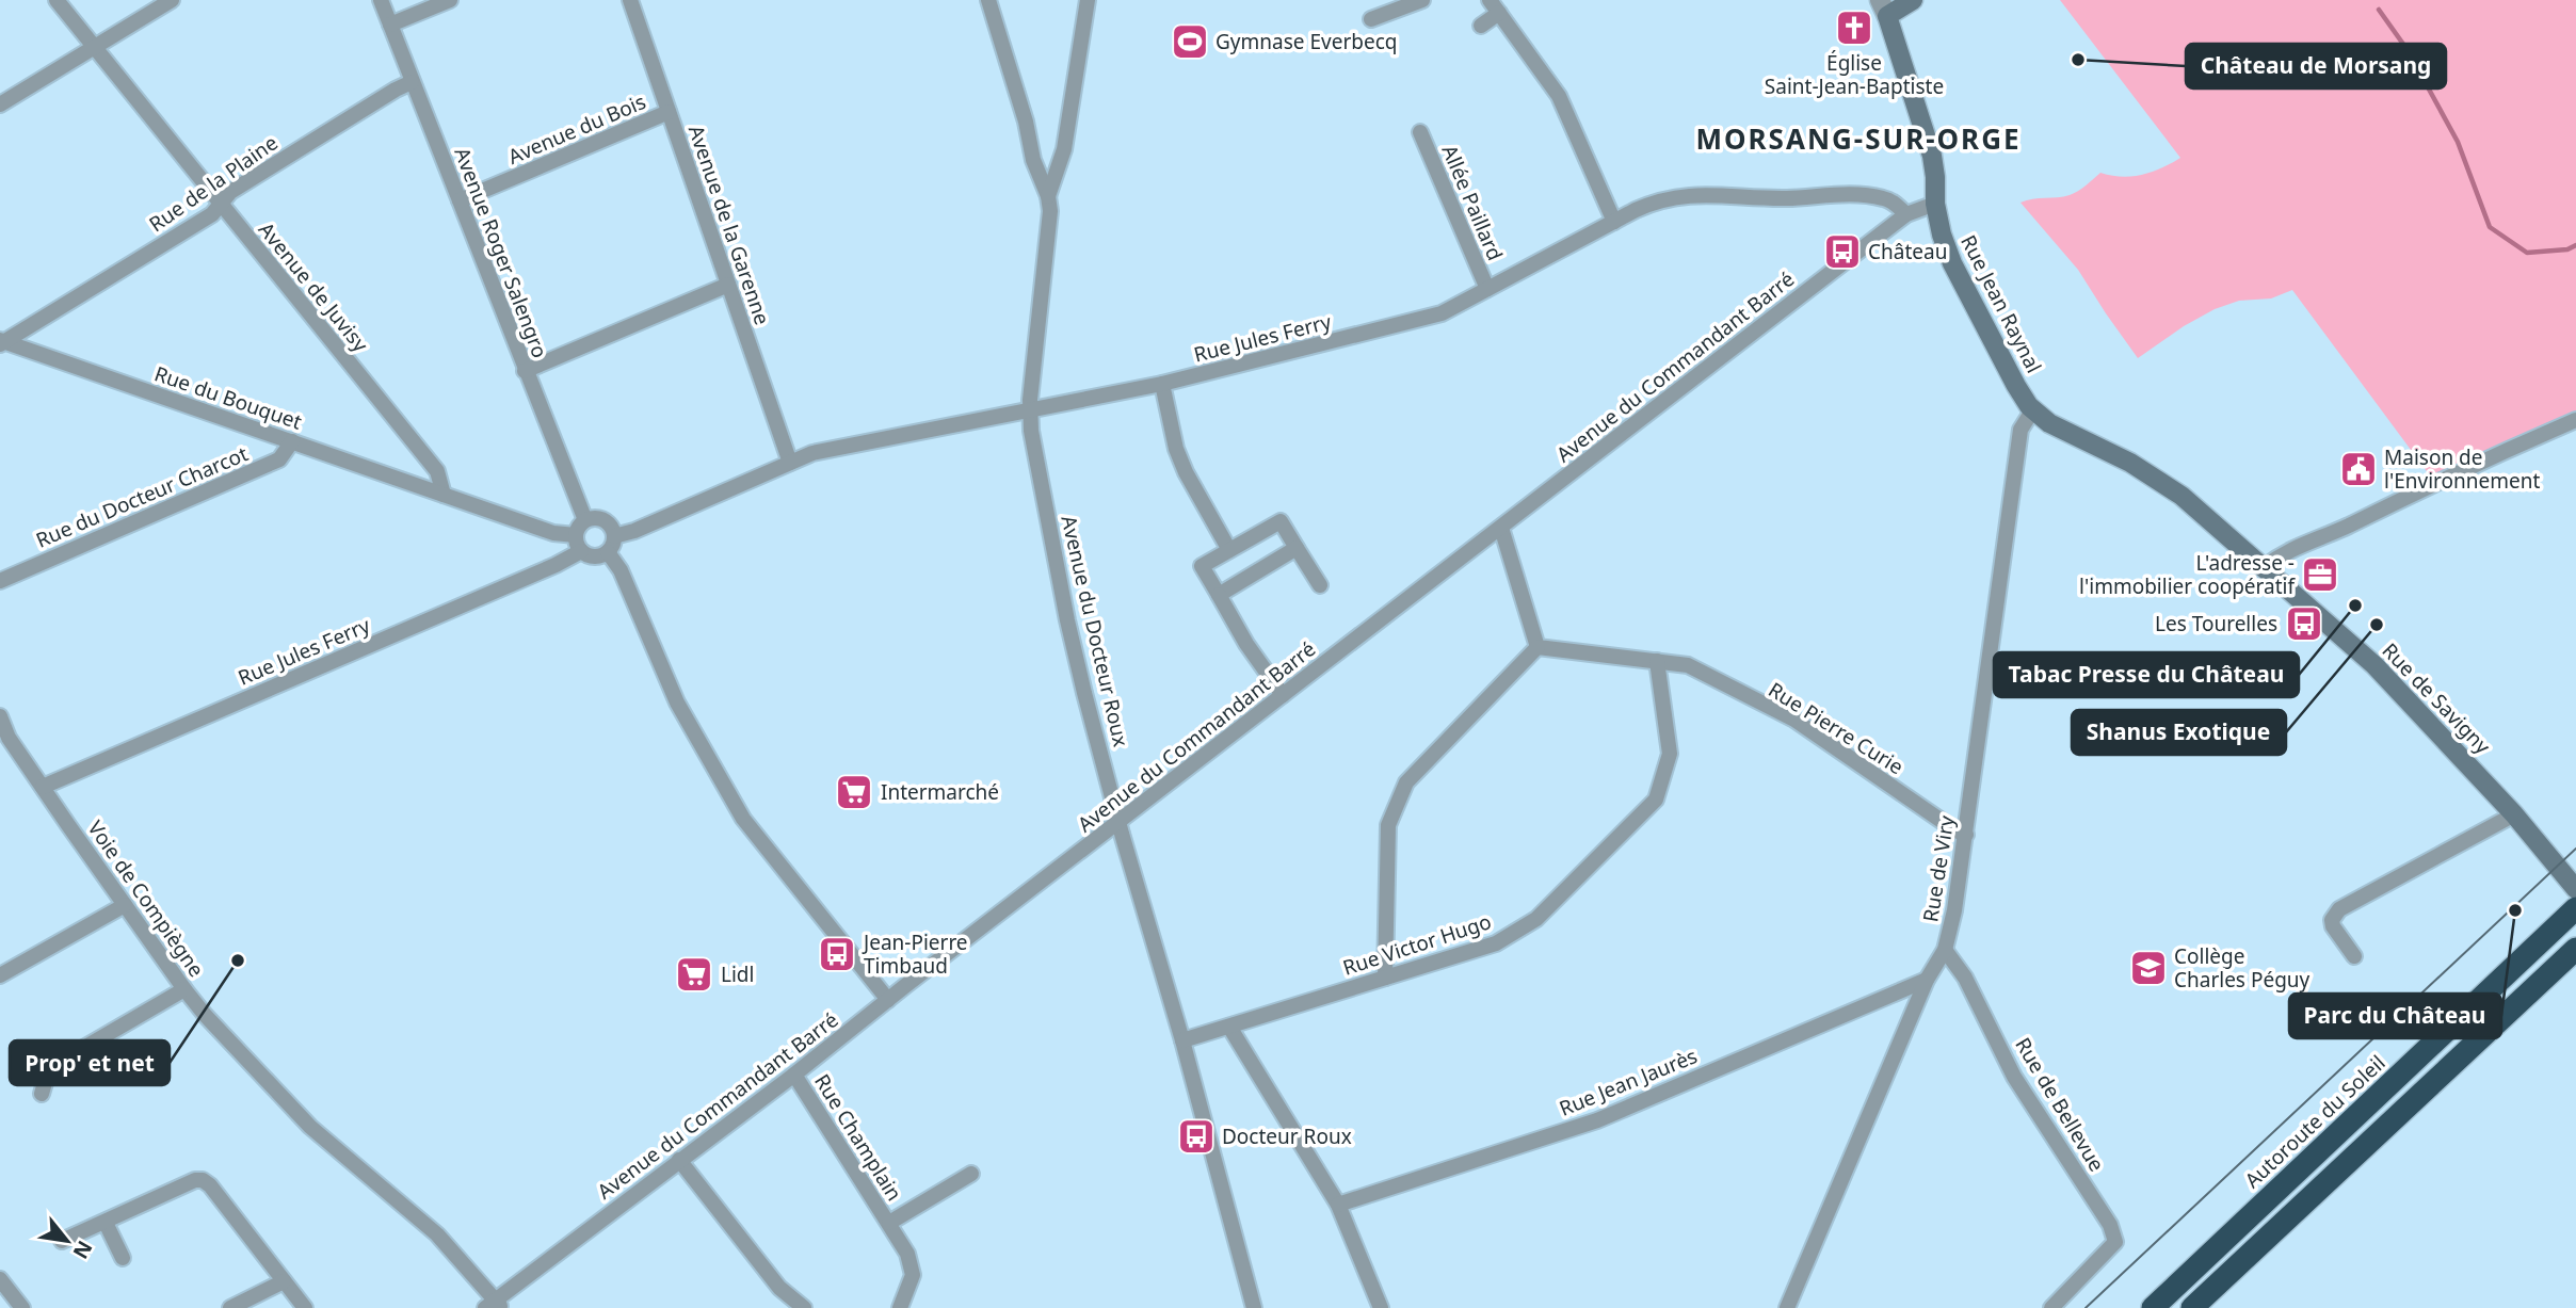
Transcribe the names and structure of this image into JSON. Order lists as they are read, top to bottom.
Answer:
{
  "streets": {
    "highway": ["Autoroute du Soleil"],
    "main road": ["Rue Jean Raynal", "Rue de Savigny"],
    "street": [
      "Avenue du Bois",
      "Rue de la Plaine",
      "Allée Paillard",
      "Avenue de la Garenne",
      "Avenue Roger Salengro",
      "Avenue de Juvisy",
      "Rue Jules Ferry",
      "Avenue du Commandant Barré",
      "Rue du Bouquet",
      "Rue du Docteur Charcot",
      "Avenue du Docteur Roux",
      "Rue Pierre Curie",
      "Rue de Viry",
      "Voie de Compiègne",
      "Rue Victor Hugo",
      "Rue Jean Jaurès",
      "Rue de Bellevue",
      "Rue Champlain"
    ]
  },
  "crossings": [
    ["Avenue du Bois", "Avenue de la Garenne"],
    ["Avenue du Bois", "Avenue Roger Salengro"],
    ["Rue de la Plaine", "Avenue Roger Salengro"],
    ["Rue de la Plaine", "Avenue de Juvisy"],
    ["Rue de la Plaine", "Rue du Bouquet"],
    ["Allée Paillard", "Rue Jules Ferry"],
    ["Avenue de la Garenne", "Rue Jules Ferry"],
    ["Avenue Roger Salengro", "Rue Jules Ferry"],
    ["Avenue de Juvisy", "Rue du Bouquet"],
    ["Rue Jean Raynal", "Avenue du Commandant Barré"],
    ["Rue Jean Raynal", "Rue de Savigny"],
    ["Rue Jean Raynal", "Rue de Viry"],
    ["Rue Jules Ferry", "Avenue du Commandant Barré"],
    ["Rue Jules Ferry", "Avenue du Docteur Roux"],
    ["Rue Jules Ferry", "Voie de Compiègne"],
    ["Avenue du Commandant Barré", "Avenue du Docteur Roux"],
    ["Avenue du Commandant Barré", "Voie de Compiègne"],
    ["Avenue du Commandant Barré", "Rue Champlain"],
    ["Rue du Bouquet", "Rue du Docteur Charcot"],
    ["Avenue du Docteur Roux", "Rue Victor Hugo"],
    ["Rue de Savigny", "Rue de Viry"],
    ["Rue Pierre Curie", "Rue de Viry"],
    ["Rue Pierre Curie", "Rue Victor Hugo"],
    ["Rue de Viry", "Rue Jean Jaurès"],
    ["Rue de Viry", "Rue de Bellevue"]
  ],
  "districts": ["MORSANG-SUR-ORGE"],
  "places": {
    "church": ["Église Saint-Jean-Baptiste"],
    "sports": ["Gymnase Everbecq"],
    "other": [
      "Château de Morsang",
      "Tabac Presse du Château",
      "Shanus Exotique",
      "Parc du Château",
      "Prop' et net"
    ],
    "bus stop": [
      "Château",
      "Les Tourelles",
      "Jean-Pierre Timbaud",
      "Docteur Roux"
    ],
    "public building": ["Maison de l'Environnement"],
    "office": ["L'adresse - l'immobilier coopératif"],
    "supermarket": ["Intermarché", "Lidl"],
    "school or university": ["Collège Charles Péguy"]
  },
  "north": "bottom right"
}
